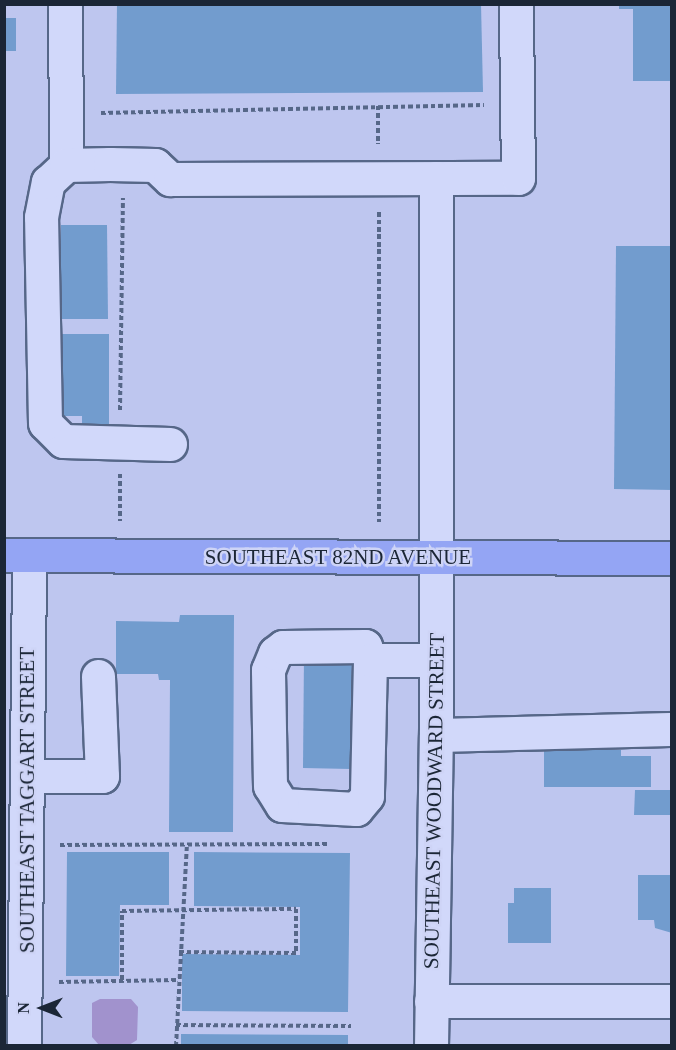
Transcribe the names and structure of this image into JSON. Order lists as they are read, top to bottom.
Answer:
{
  "streets": {
    "main road": ["SOUTHEAST 82ND AVENUE"],
    "street": ["SOUTHEAST TAGGART STREET", "SOUTHEAST WOODWARD STREET"]
  },
  "crossings": [
    ["SOUTHEAST 82ND AVENUE", "SOUTHEAST TAGGART STREET"],
    ["SOUTHEAST 82ND AVENUE", "SOUTHEAST WOODWARD STREET"]
  ],
  "north": "left"
}
